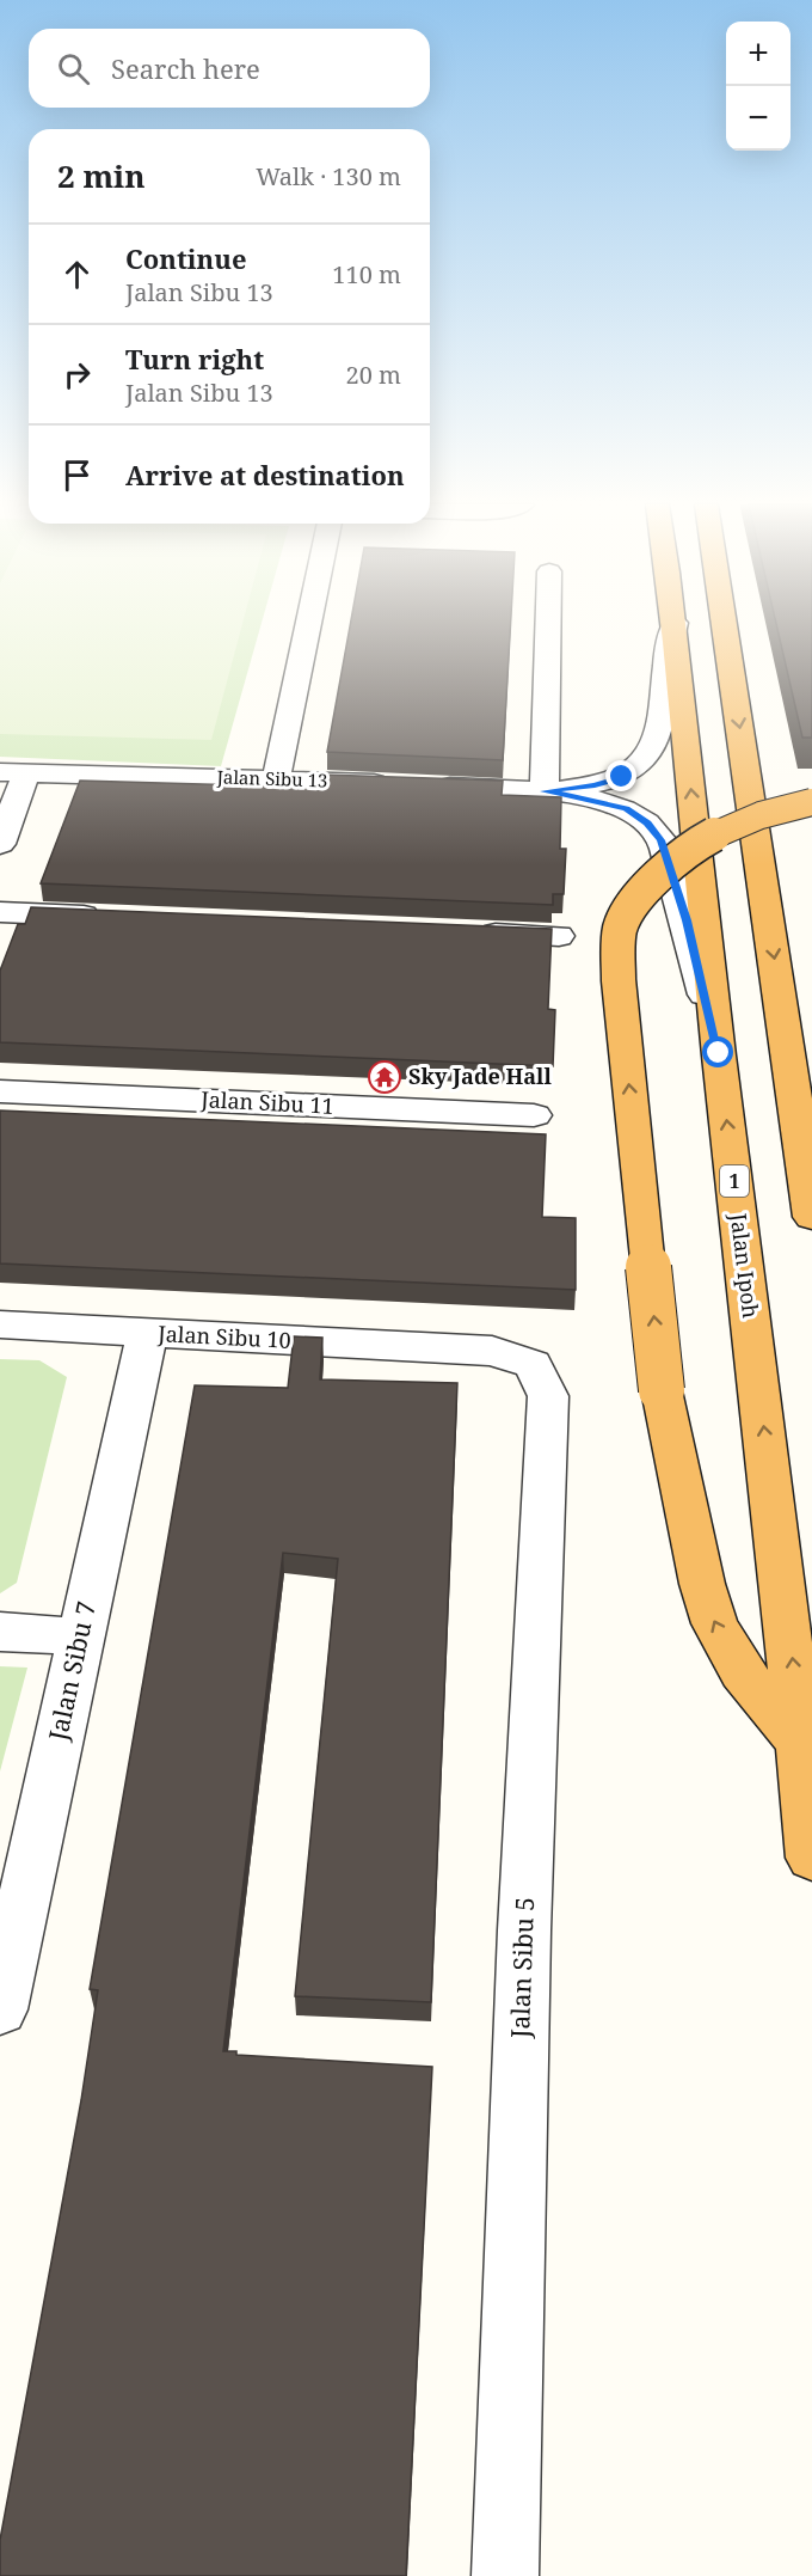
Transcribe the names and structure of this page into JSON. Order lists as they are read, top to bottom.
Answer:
{
  "streets": {
    "highway": ["1", "Jalan Ipoh"],
    "street": [
      "Jalan Sibu 13",
      "Jalan Sibu 11",
      "Jalan Sibu 10",
      "Jalan Sibu 7",
      "Jalan Sibu 5"
    ]
  },
  "crossings": [
    ["Jalan Sibu 13", "Jalan Ipoh"],
    ["Jalan Sibu 10", "Jalan Sibu 7"],
    ["Jalan Sibu 10", "Jalan Sibu 5"]
  ],
  "places": {
    "temple": ["Sky Jade Hall"]
  },
  "page": {
    "map_buttons": ["+", "−"],
    "search": "Search here",
    "heading": ["2 min", "Walk · 130 m"],
    "list": [
      ["Continue", "Jalan Sibu 13", "110 m"],
      ["Turn right", "Jalan Sibu 13", "20 m"],
      "Arrive at destination"
    ]
  }
}
